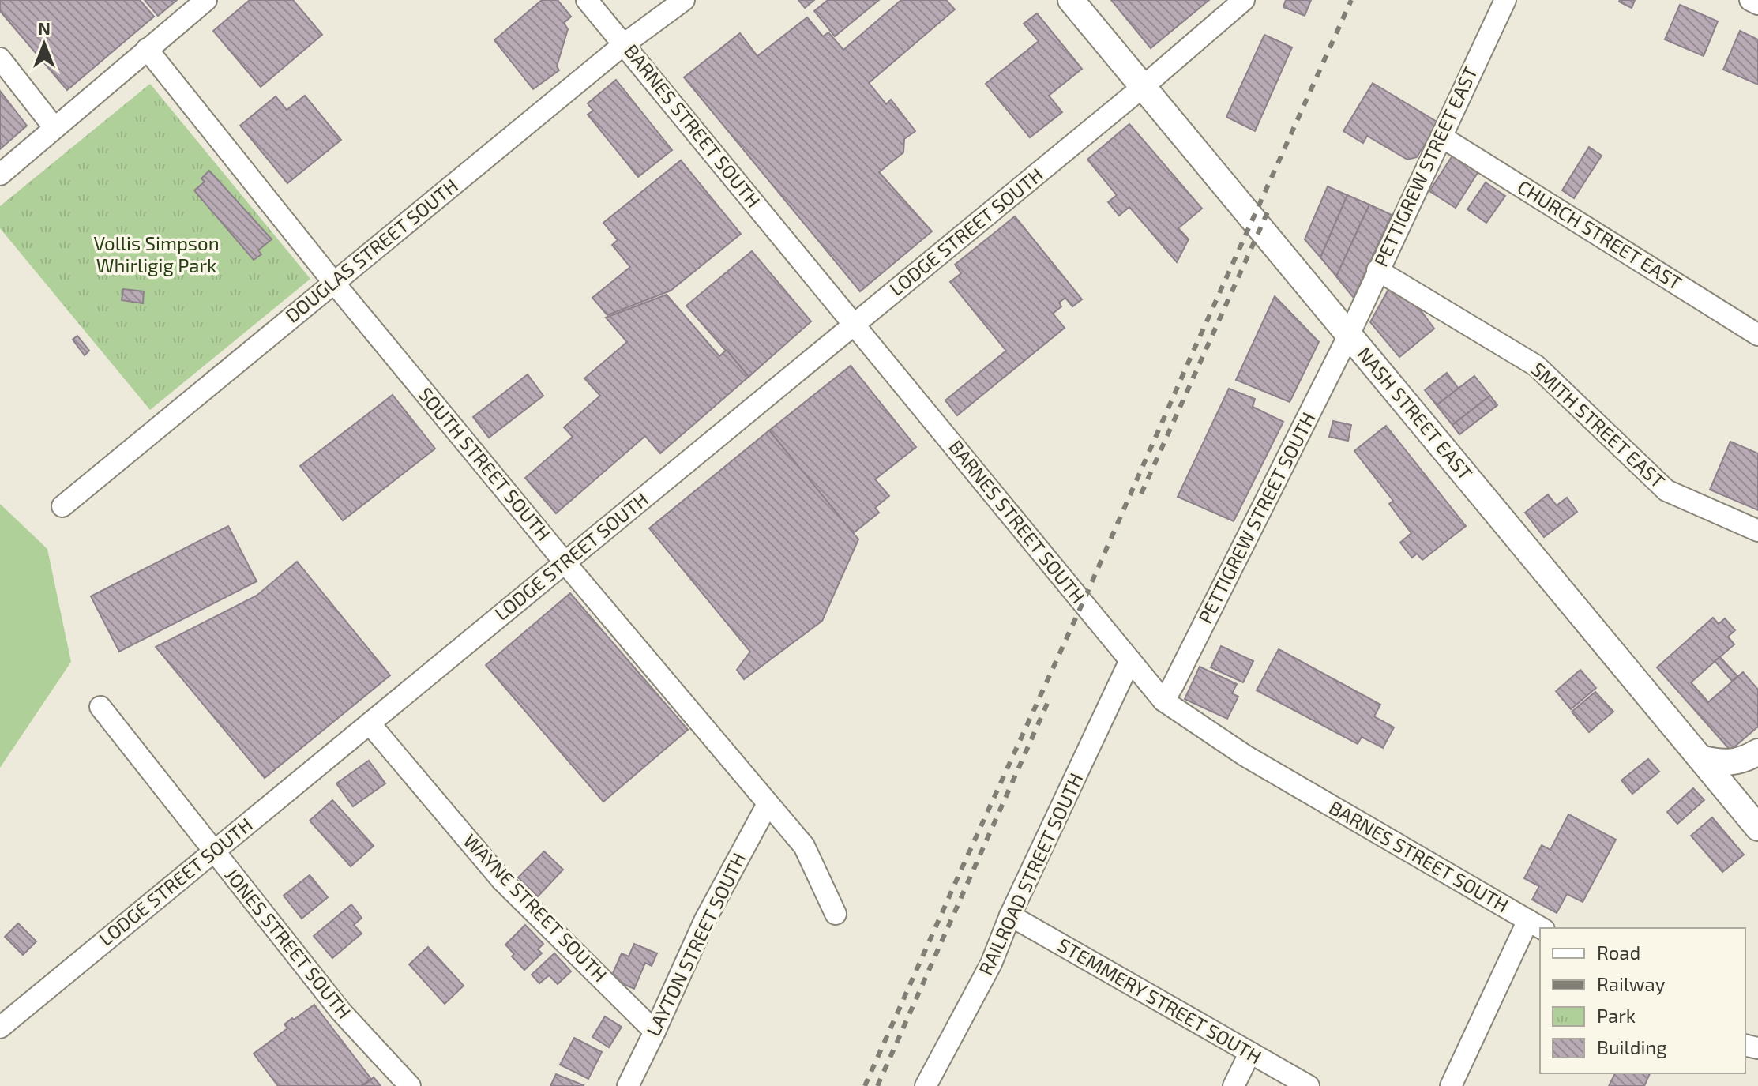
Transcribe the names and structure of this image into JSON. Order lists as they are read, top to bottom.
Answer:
{
  "streets": {
    "main road": ["NASH STREET EAST"],
    "street": [
      "BARNES STREET SOUTH",
      "PETTIGREW STREET EAST",
      "LODGE STREET SOUTH",
      "CHURCH STREET EAST",
      "DOUGLAS STREET SOUTH",
      "SMITH STREET EAST",
      "SOUTH STREET SOUTH",
      "PETTIGREW STREET SOUTH",
      "RAILROAD STREET SOUTH",
      "WAYNE STREET SOUTH",
      "JONES STREET SOUTH",
      "LAYTON STREET SOUTH",
      "STEMMERY STREET SOUTH"
    ]
  },
  "crossings": [
    ["BARNES STREET SOUTH", "LODGE STREET SOUTH"],
    ["BARNES STREET SOUTH", "DOUGLAS STREET SOUTH"],
    ["BARNES STREET SOUTH", "PETTIGREW STREET SOUTH"],
    ["BARNES STREET SOUTH", "RAILROAD STREET SOUTH"],
    ["PETTIGREW STREET EAST", "CHURCH STREET EAST"],
    ["PETTIGREW STREET EAST", "NASH STREET EAST"],
    ["PETTIGREW STREET EAST", "SMITH STREET EAST"],
    ["PETTIGREW STREET EAST", "PETTIGREW STREET SOUTH"],
    ["LODGE STREET SOUTH", "NASH STREET EAST"],
    ["LODGE STREET SOUTH", "SOUTH STREET SOUTH"],
    ["LODGE STREET SOUTH", "WAYNE STREET SOUTH"],
    ["LODGE STREET SOUTH", "JONES STREET SOUTH"],
    ["DOUGLAS STREET SOUTH", "SOUTH STREET SOUTH"],
    ["NASH STREET EAST", "PETTIGREW STREET SOUTH"],
    ["SOUTH STREET SOUTH", "LAYTON STREET SOUTH"],
    ["RAILROAD STREET SOUTH", "STEMMERY STREET SOUTH"],
    ["WAYNE STREET SOUTH", "LAYTON STREET SOUTH"]
  ],
  "parks": ["Vollis Simpson Whirligig Park"],
  "legend": [
    "Road",
    "Railway",
    "Park",
    "Building"
  ],
  "north": "top"
}
